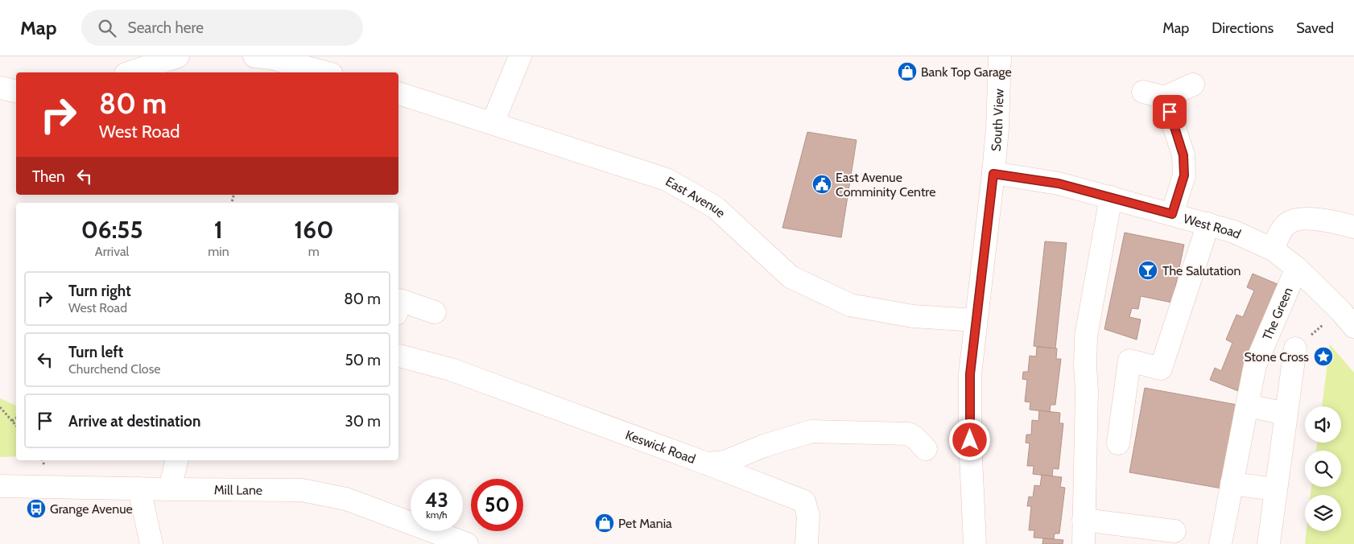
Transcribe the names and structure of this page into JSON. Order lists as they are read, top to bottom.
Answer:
{
  "streets": {
    "street": [
      "South View",
      "East Avenue",
      "West Road",
      "The Green",
      "Keswick Road",
      "Mill Lane"
    ]
  },
  "crossings": [
    ["South View", "East Avenue"],
    ["South View", "West Road"],
    ["West Road", "The Green"]
  ],
  "places": {
    "shop": ["Bank Top Garage", "Pet Mania"],
    "public building": ["East Avenue Comminity Centre"],
    "bar": ["The Salutation"],
    "place": ["Stone Cross"],
    "bus stop": ["Grange Avenue"]
  },
  "page": {
    "header": "Map",
    "search": "Search here",
    "nav": ["Map", "Directions", "Saved"],
    "turn": ["80 m", "West Road"],
    "then": "Then",
    "eta": [
      "06:55",
      "Arrival",
      "1",
      "min",
      "160",
      "m"
    ],
    "list": [
      {
        "name": "Turn right",
        "note": "West Road",
        "value": "80 m"
      },
      {
        "name": "Turn left",
        "note": "Churchend Close",
        "value": "50 m"
      },
      {
        "name": "Arrive at destination",
        "value": "30 m"
      }
    ],
    "speed": "43 km/h",
    "limit": "50"
  }
}
